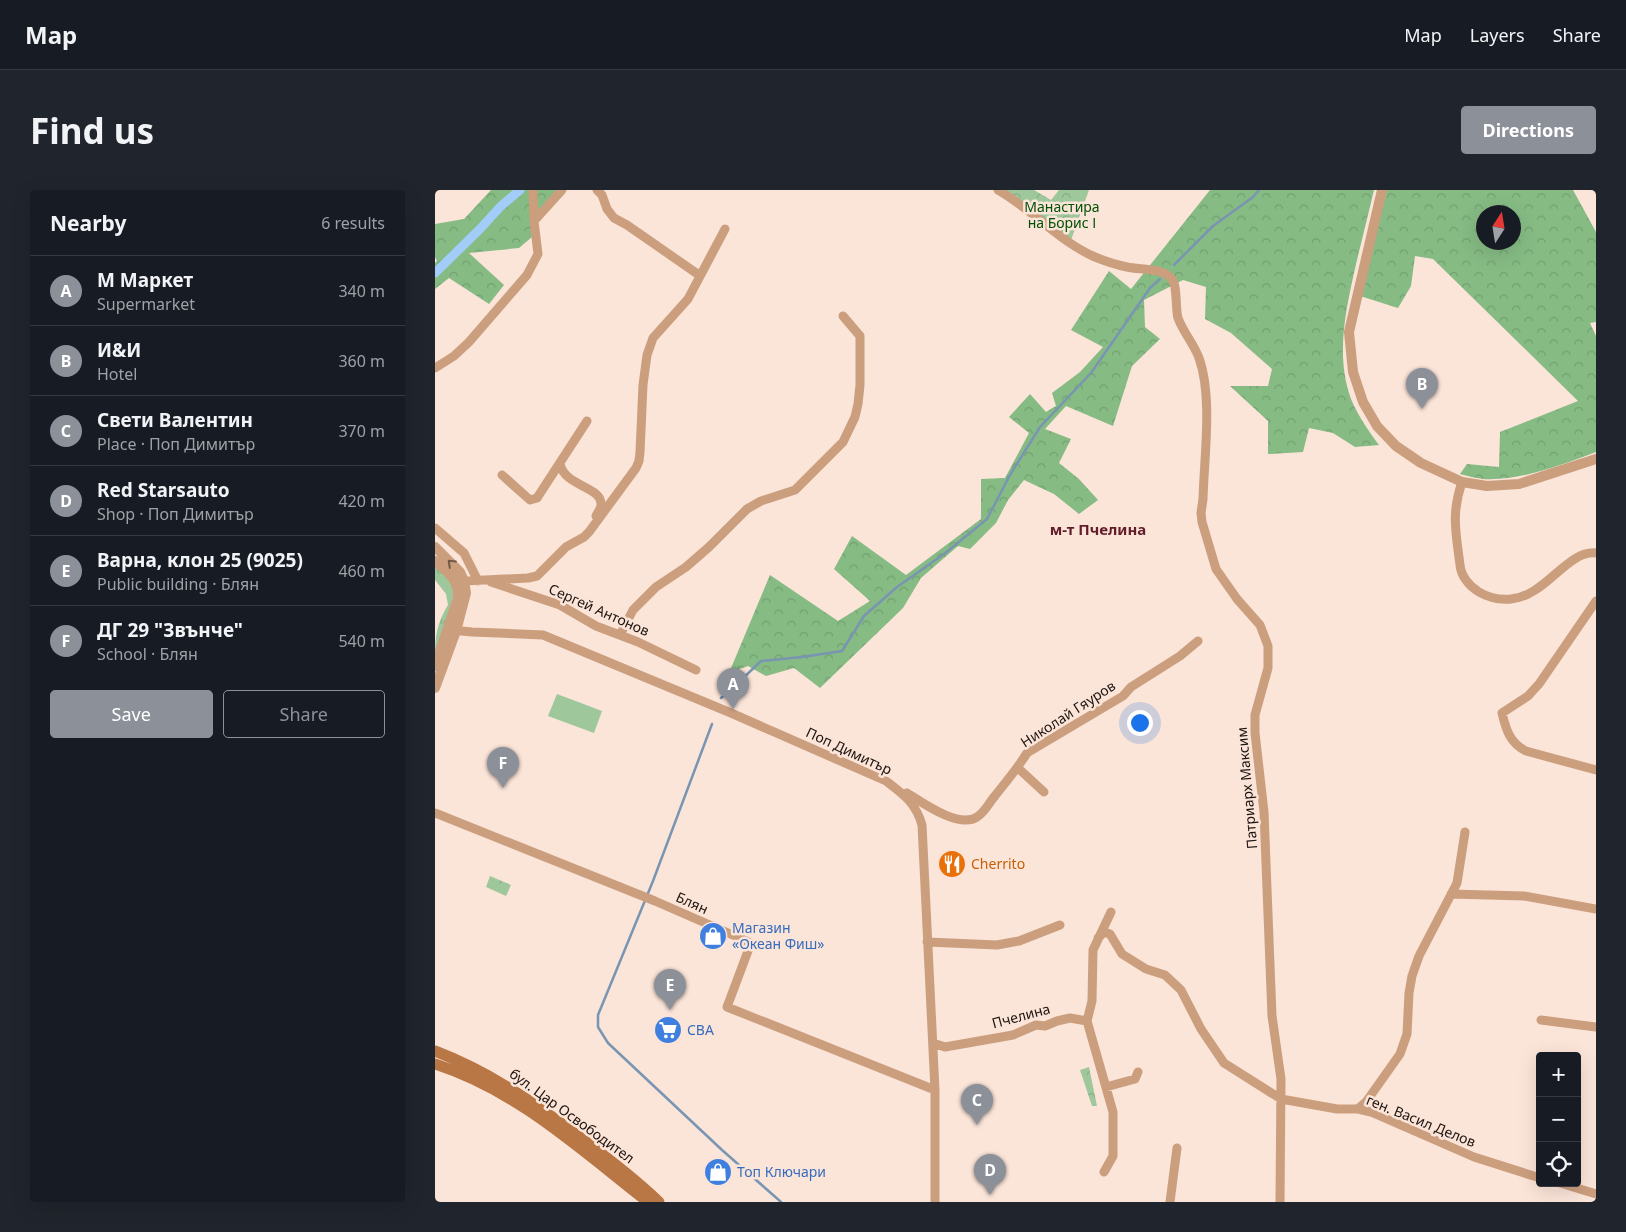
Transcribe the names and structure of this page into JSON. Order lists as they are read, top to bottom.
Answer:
{
  "streets": {
    "main road": ["бул. Цар Освободител"],
    "street": [
      "Сергей Антонов",
      "Николай Гяуров",
      "Поп Димитър",
      "Патриарх Максим",
      "Блян",
      "Пчелина",
      "ген. Васил Делов"
    ]
  },
  "crossings": [
    ["Николай Гяуров", "Поп Димитър"],
    ["Поп Димитър", "Блян"],
    ["Поп Димитър", "Пчелина"],
    ["Патриарх Максим", "ген. Васил Делов"]
  ],
  "districts": ["м-т Пчелина"],
  "parks": ["Манастира на Борис І"],
  "places": {
    "restaurant": ["Cherrito"],
    "shop": ["Магазин «Океан Фиш»", "Топ Ключари"],
    "supermarket": ["CBA"]
  },
  "north": "top",
  "page": {
    "header": "Map",
    "nav": ["Map", "Layers", "Share"],
    "buttons": [
      "Directions",
      ["Save", "Share"]
    ],
    "title": "Find us",
    "heading": ["Nearby", "6 results"],
    "list": [
      {
        "mark": "A",
        "name": "М Маркет",
        "note": "Supermarket",
        "value": "340 m"
      },
      {
        "mark": "B",
        "name": "И&И",
        "note": "Hotel",
        "value": "360 m"
      },
      {
        "mark": "C",
        "name": "Свети Валентин",
        "note": "Place · Поп Димитър",
        "value": "370 m"
      },
      {
        "mark": "D",
        "name": "Red Starsauto",
        "note": "Shop · Поп Димитър",
        "value": "420 m"
      },
      {
        "mark": "E",
        "name": "Варна, клон 25 (9025)",
        "note": "Public building · Блян",
        "value": "460 m"
      },
      {
        "mark": "F",
        "name": "ДГ 29 \"Звънче\"",
        "note": "School · Блян",
        "value": "540 m"
      }
    ],
    "pins": [
      "B",
      "A",
      "F",
      "E",
      "C",
      "D"
    ],
    "map_buttons": ["+", "−"]
  }
}
